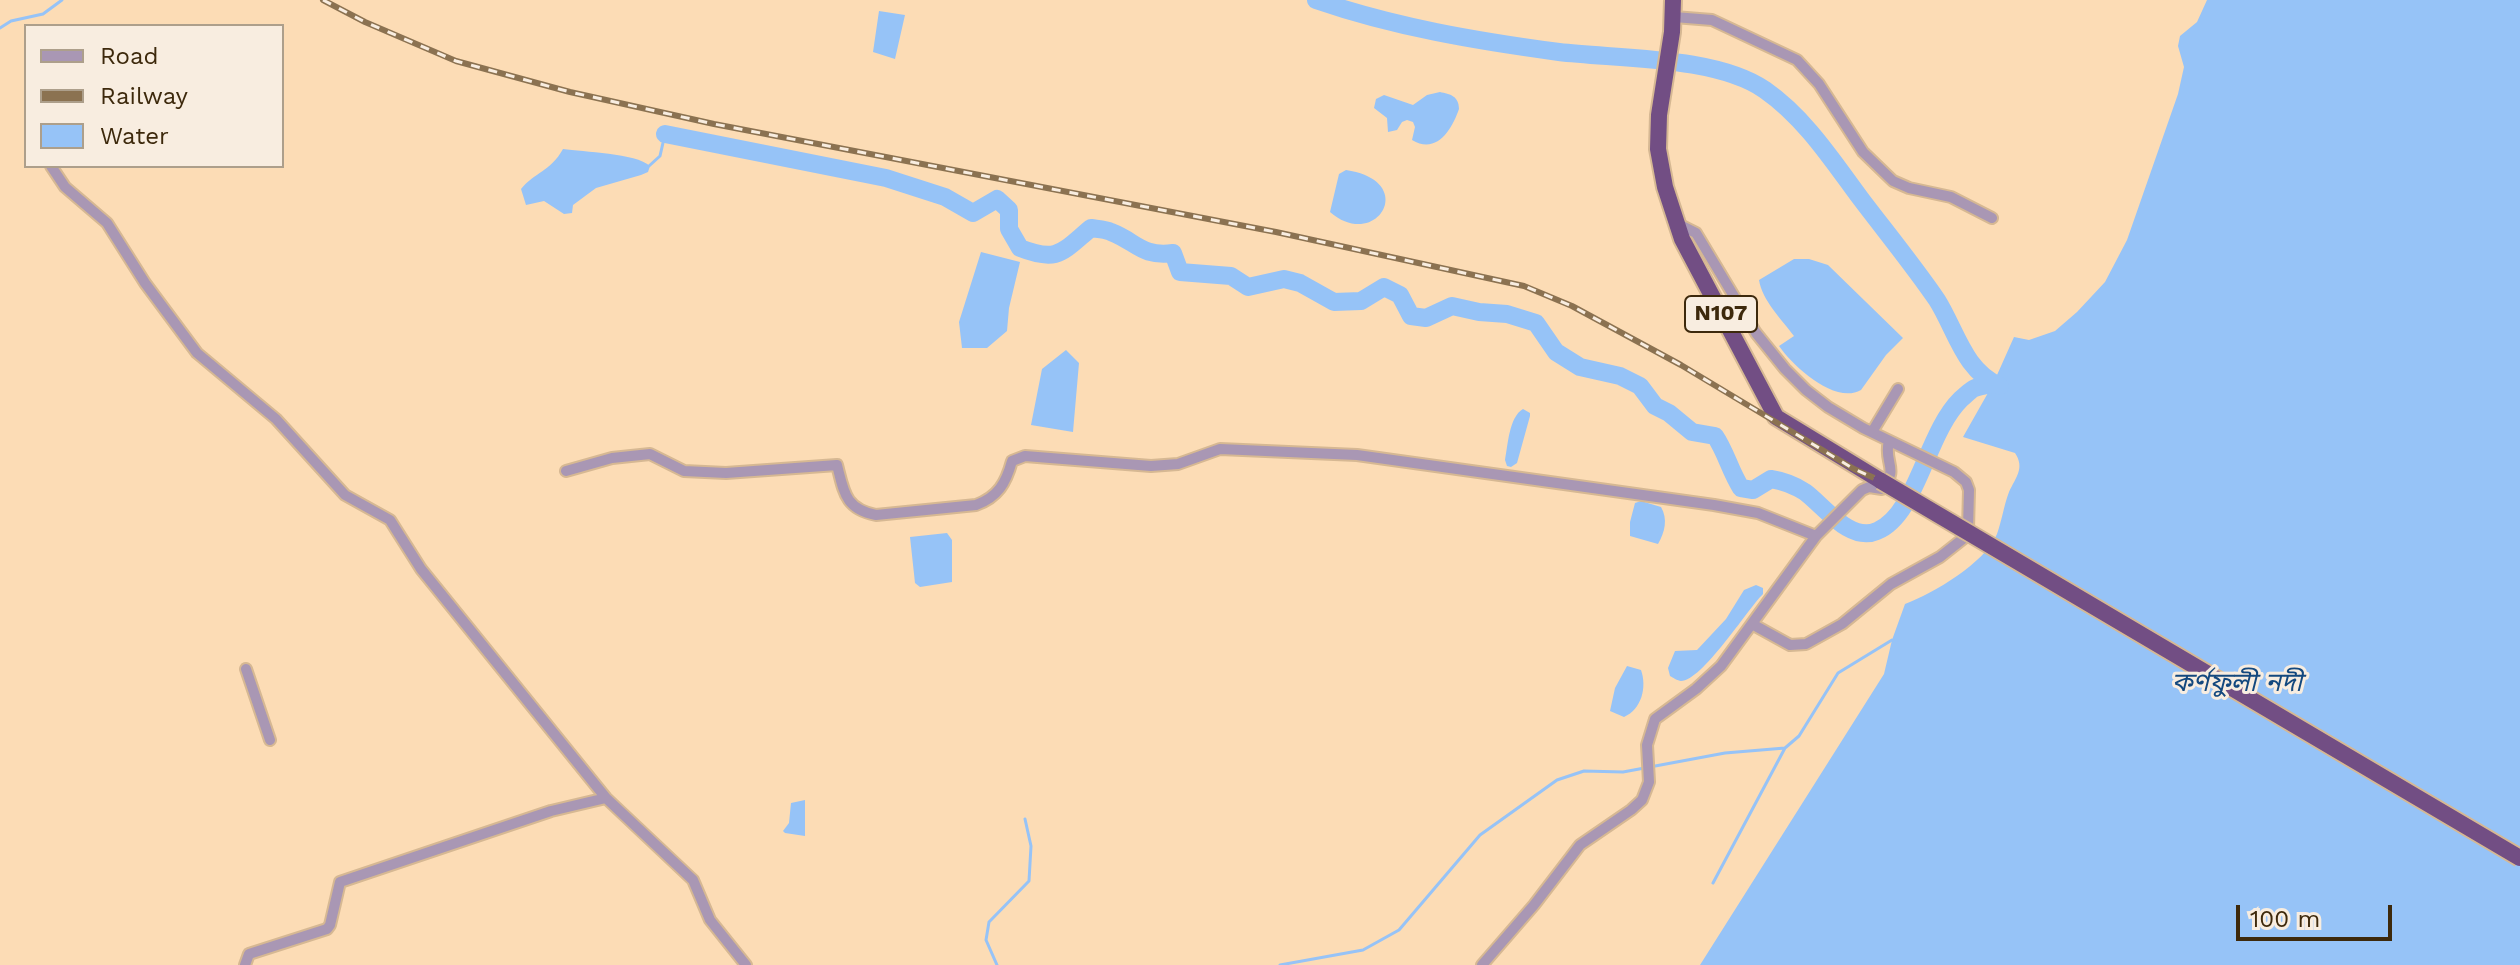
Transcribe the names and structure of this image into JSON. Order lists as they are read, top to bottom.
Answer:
{
  "streets": {
    "highway": ["N107"]
  },
  "water": ["কর্ণফুলী নদী"],
  "legend": ["Road", "Railway", "Water"],
  "scale_bar": "100 m"
}
